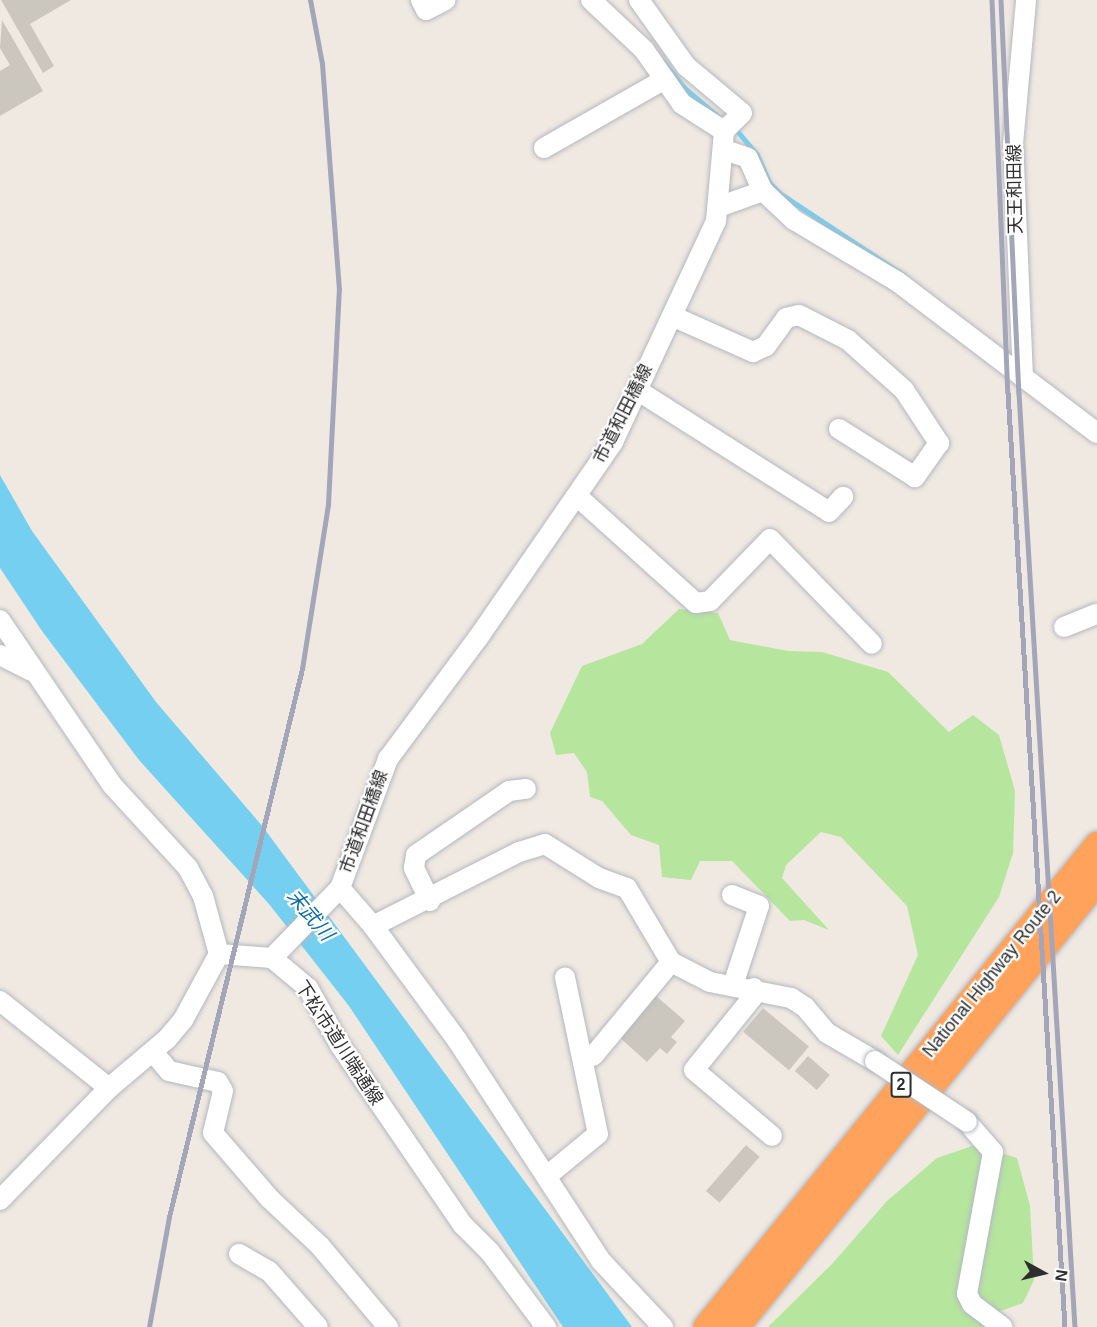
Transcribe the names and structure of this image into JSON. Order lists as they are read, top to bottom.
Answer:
{
  "streets": {
    "highway": ["National Highway Route 2", "2"],
    "street": ["天王和田線", "市道和田橋線", "下松市道川端通線"]
  },
  "water": ["末武川"],
  "north": "right"
}
